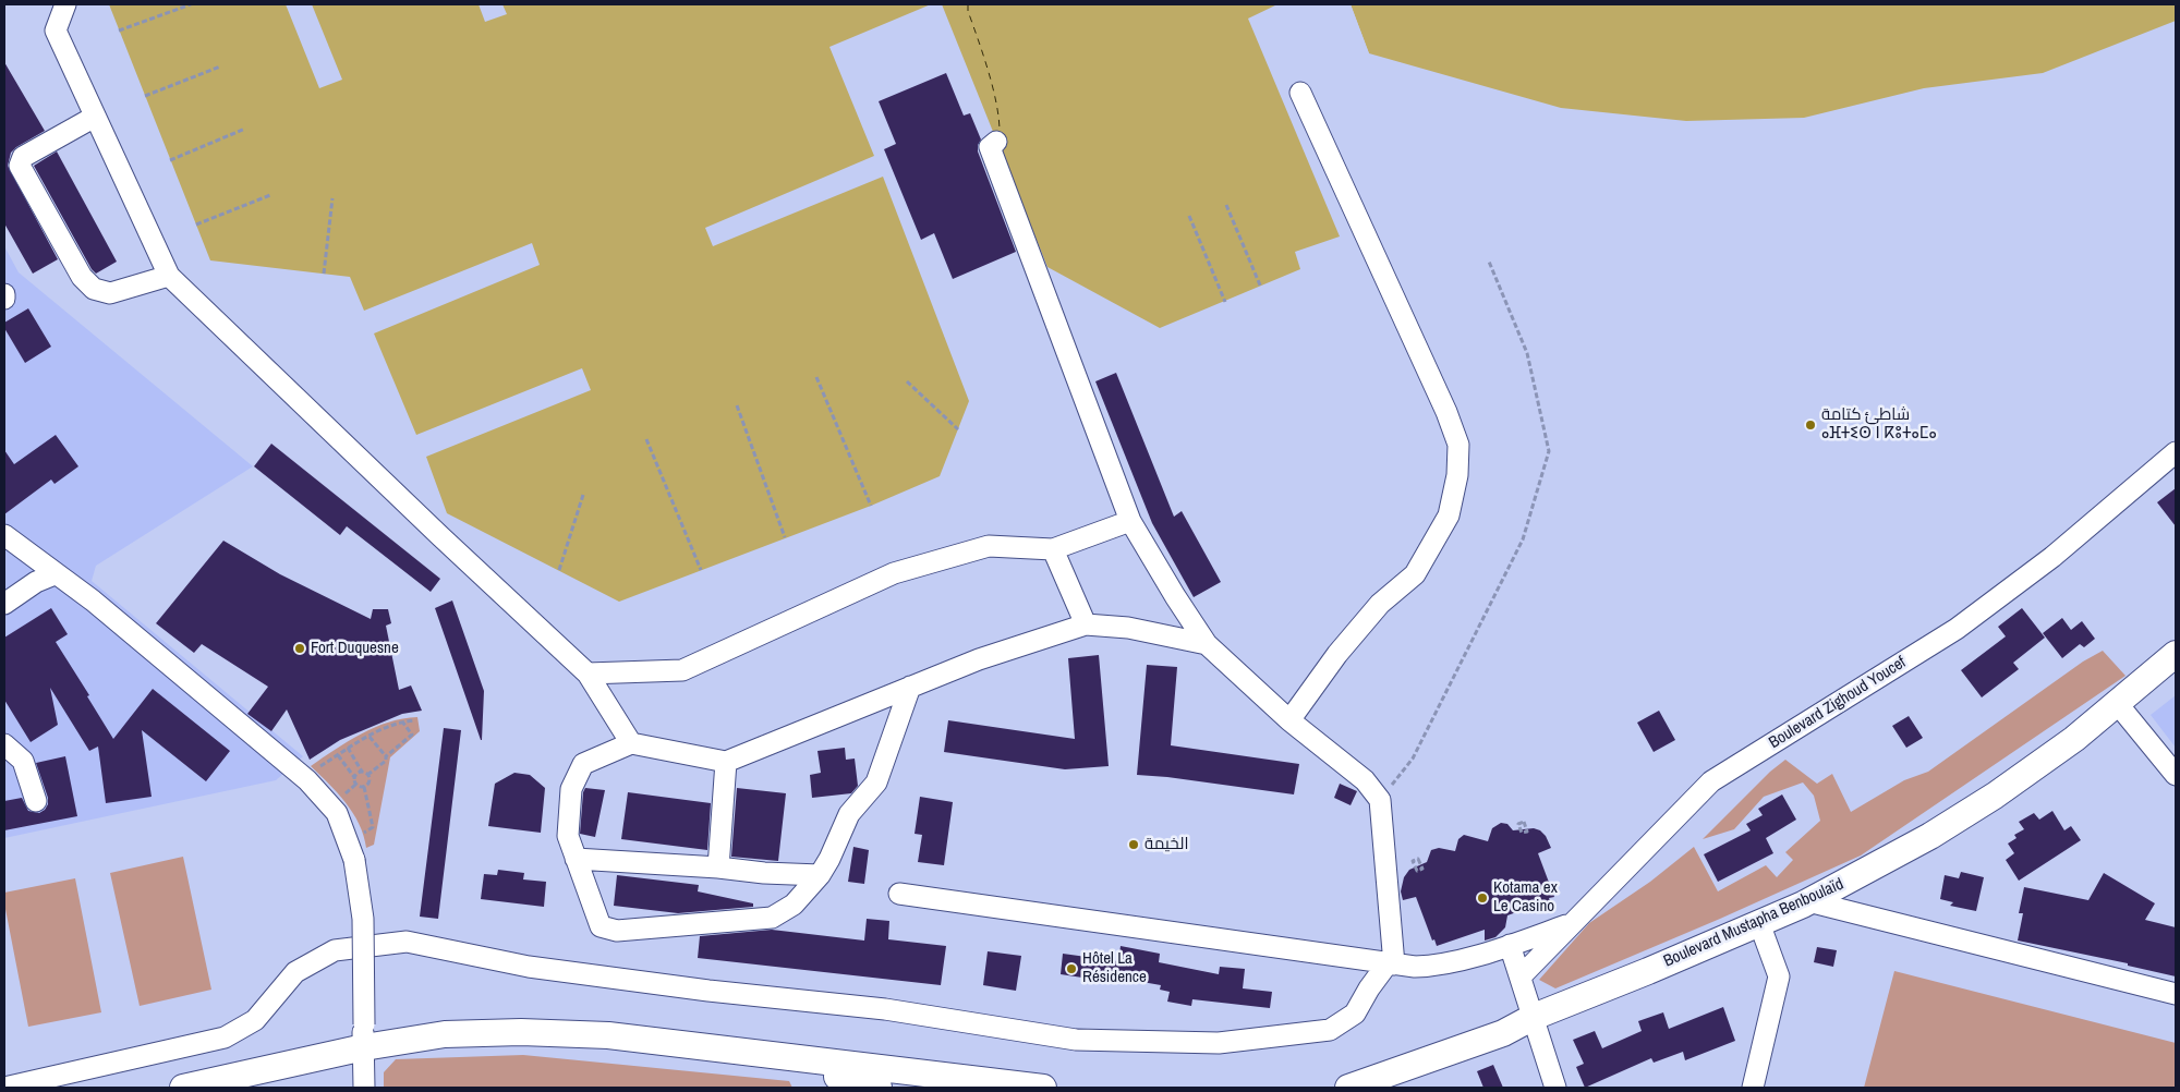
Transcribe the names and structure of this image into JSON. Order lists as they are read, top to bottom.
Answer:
{
  "streets": {
    "main road": ["Boulevard Mustapha Benboulaïd"],
    "street": ["Boulevard Zighoud Youcef"]
  },
  "places": [
    "شاطئ كتامة ⴰⴼⵜⵉⵙ ⵏ ⴽⵓⵜⴰⵎⴰ",
    "Fort Duquesne",
    "الخيمة",
    "Kotama ex Le Casino",
    "Hôtel La Résidence"
  ]
}
